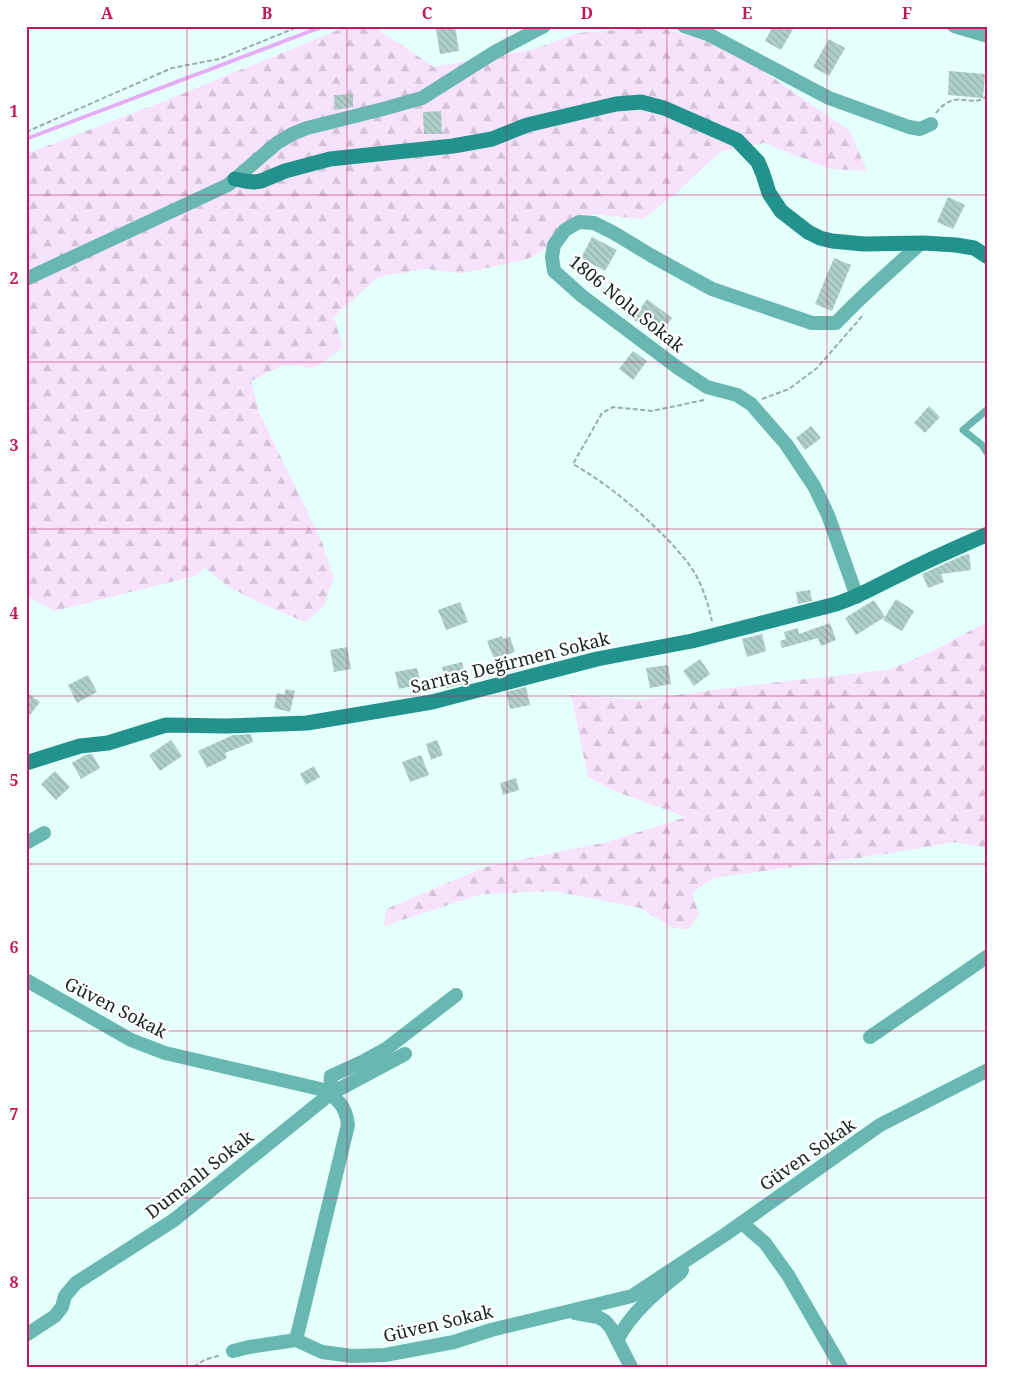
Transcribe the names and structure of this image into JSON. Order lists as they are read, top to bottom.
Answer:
{
  "streets": {
    "street": [
      "1806 Nolu Sokak",
      "Sarıtaş Değirmen Sokak",
      "Güven Sokak",
      "Dumanlı Sokak"
    ]
  },
  "crossings": [
    ["1806 Nolu Sokak", "Sarıtaş Değirmen Sokak"],
    ["Güven Sokak", "Dumanlı Sokak"]
  ],
  "grid": {
    "columns": [
      "A",
      "B",
      "C",
      "D",
      "E",
      "F"
    ],
    "rows": [
      "1",
      "2",
      "3",
      "4",
      "5",
      "6",
      "7",
      "8"
    ]
  }
}
